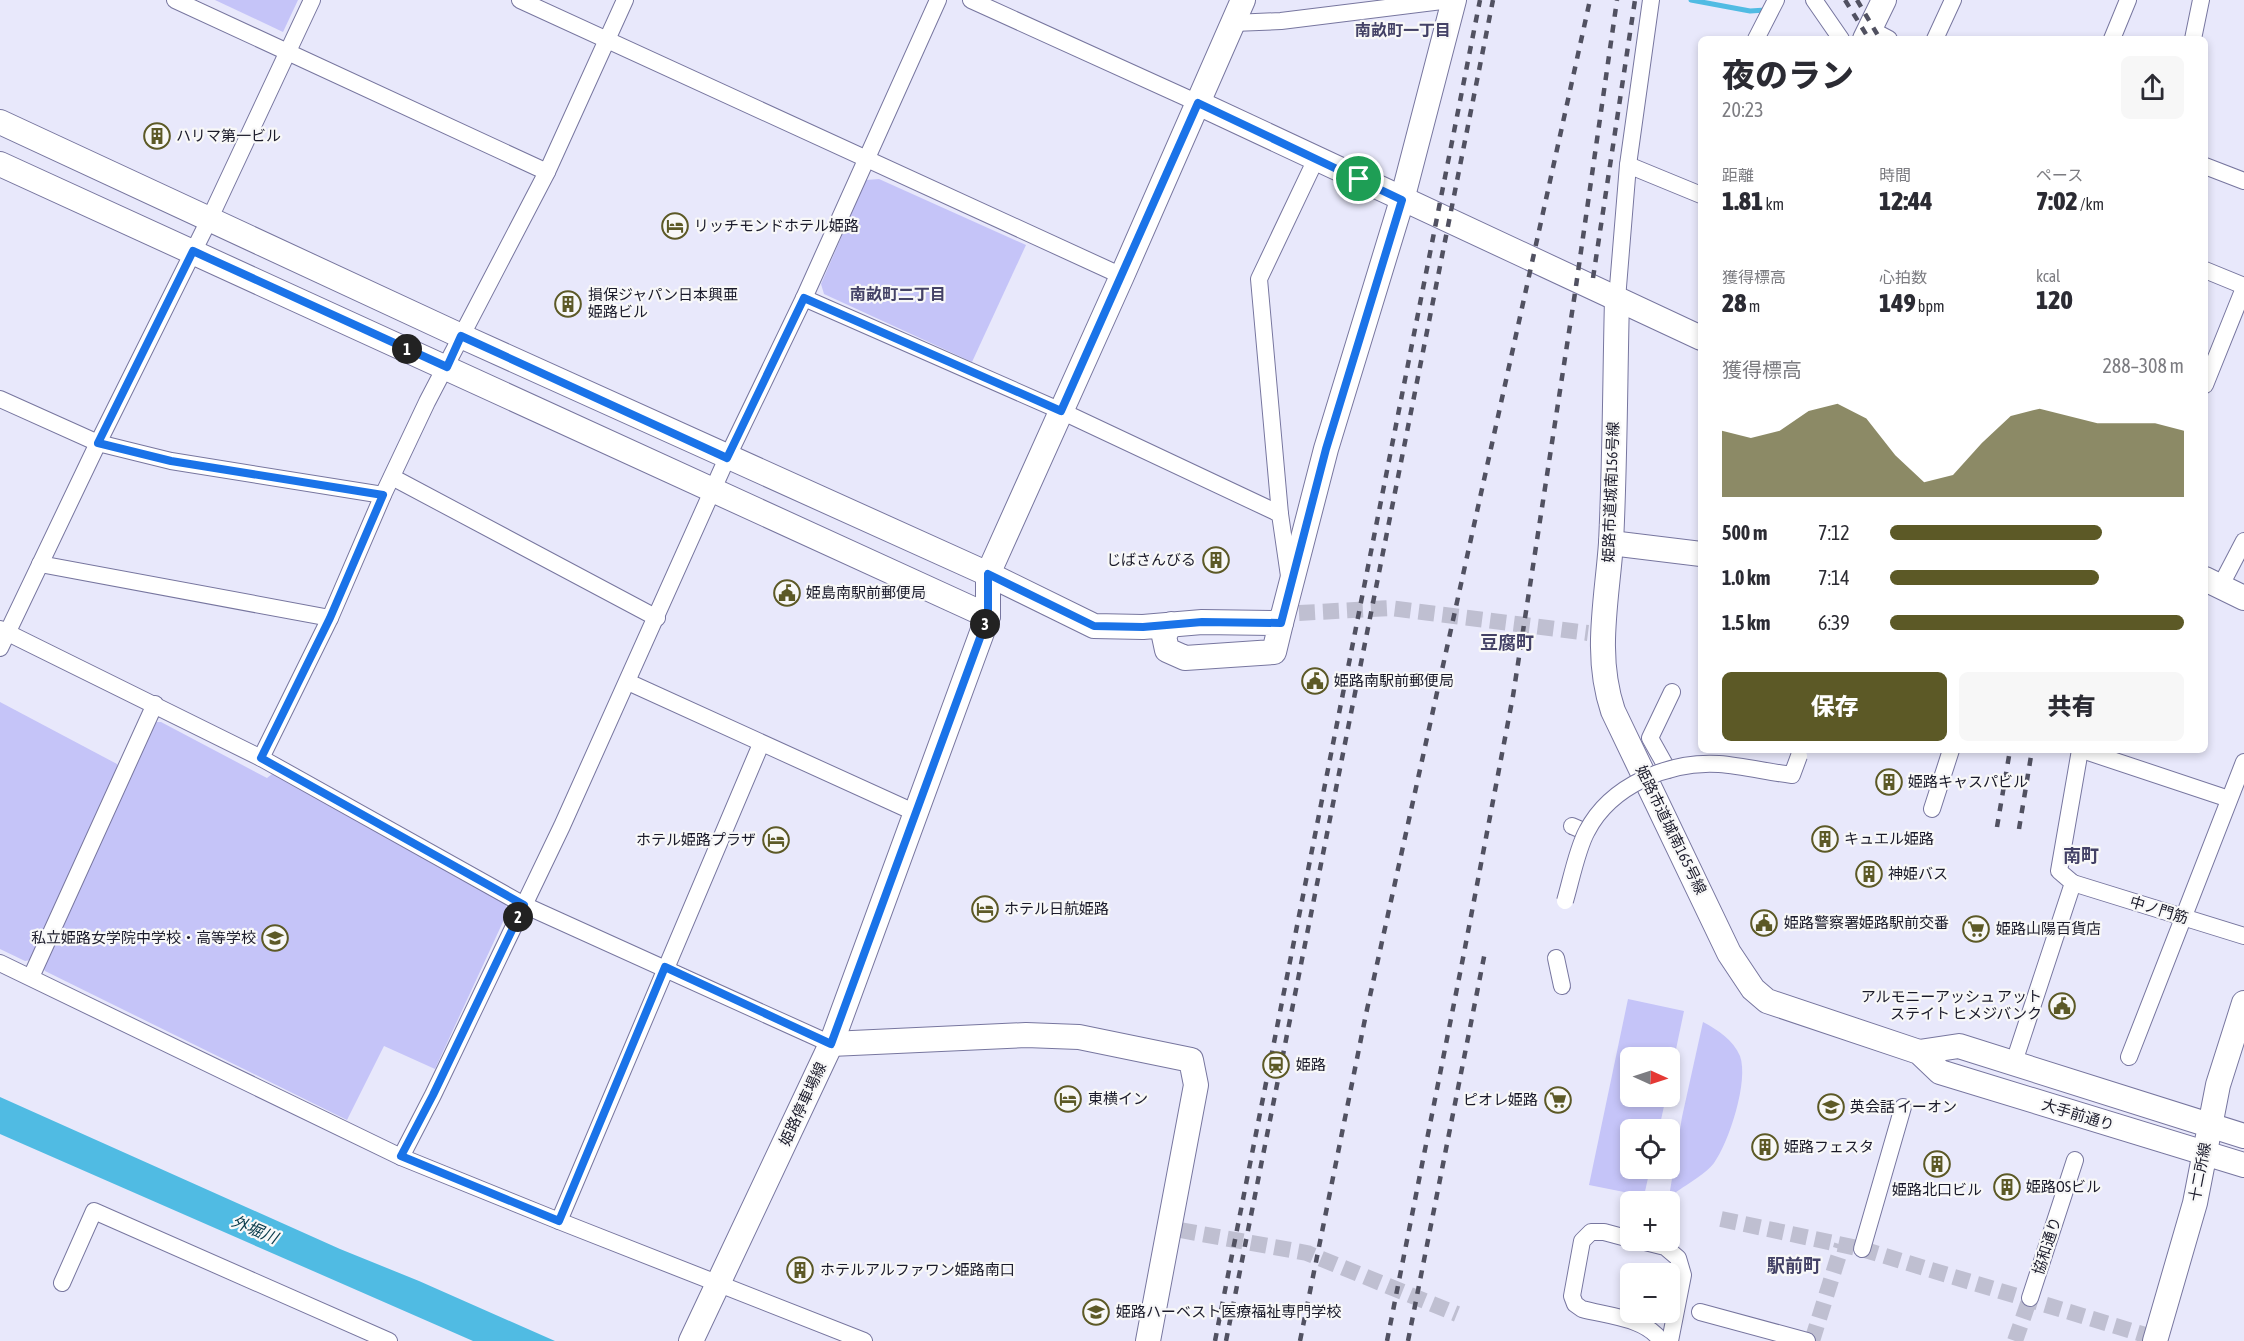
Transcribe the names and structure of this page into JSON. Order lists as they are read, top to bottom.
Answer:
{
  "streets": {
    "street": [
      "姫路市道城南156号線",
      "姫路市道城南165号線",
      "中ノ門筋",
      "姫路停車場線",
      "大手前通り",
      "十二所線",
      "協和通り"
    ]
  },
  "crossings": [
    ["姫路市道城南156号線", "姫路市道城南165号線"],
    ["姫路市道城南165号線", "大手前通り"],
    ["大手前通り", "十二所線"]
  ],
  "districts": [
    "南畝町一丁目",
    "南畝町二丁目",
    "豆腐町",
    "南町",
    "駅前町"
  ],
  "water": ["外堀川"],
  "places": {
    "building": [
      "ハリマ第一ビル",
      "損保ジャパン日本興亜 姫路ビル",
      "じばさんびる",
      "姫路キャスパビル",
      "キュエル姫路",
      "神姫バス",
      "姫路フェスタ",
      "姫路北口ビル",
      "姫路OSビル",
      "ホテルアルファワン姫路南口"
    ],
    "hotel": [
      "リッチモンドホテル姫路",
      "ホテル姫路プラザ",
      "ホテル日航姫路",
      "東横イン"
    ],
    "public building": [
      "姫島南駅前郵便局",
      "姫路南駅前郵便局",
      "姫路警察署姫路駅前交番",
      "アルモニーアッシュ アット ステイト ヒメジバンク"
    ],
    "supermarket": ["姫路山陽百貨店", "ピオレ姫路"],
    "school or university": ["私立姫路女学院中学校・高等学校", "英会話 イーオン", "姫路ハーベスト医療福祉専門学校"],
    "station": ["姫路"]
  },
  "north": "right",
  "page": {
    "heading": ["夜のラン", "20:23"],
    "stats": [
      ["距離", "1.81 km"],
      ["時間", "12:44"],
      ["ペース", "7:02 /km"],
      ["獲得標高", "28 m"],
      ["心拍数", "149 bpm"],
      ["kcal", "120"]
    ],
    "pins": ["1", "3", "2"],
    "chart": ["獲得標高", "288–308 m"],
    "list": [
      {
        "name": "500 m",
        "note": "7:12"
      },
      {
        "name": "1.0 km",
        "note": "7:14"
      },
      {
        "name": "1.5 km",
        "note": "6:39"
      }
    ],
    "buttons": ["保存", "共有"],
    "map_buttons": ["+", "−"]
  }
}
